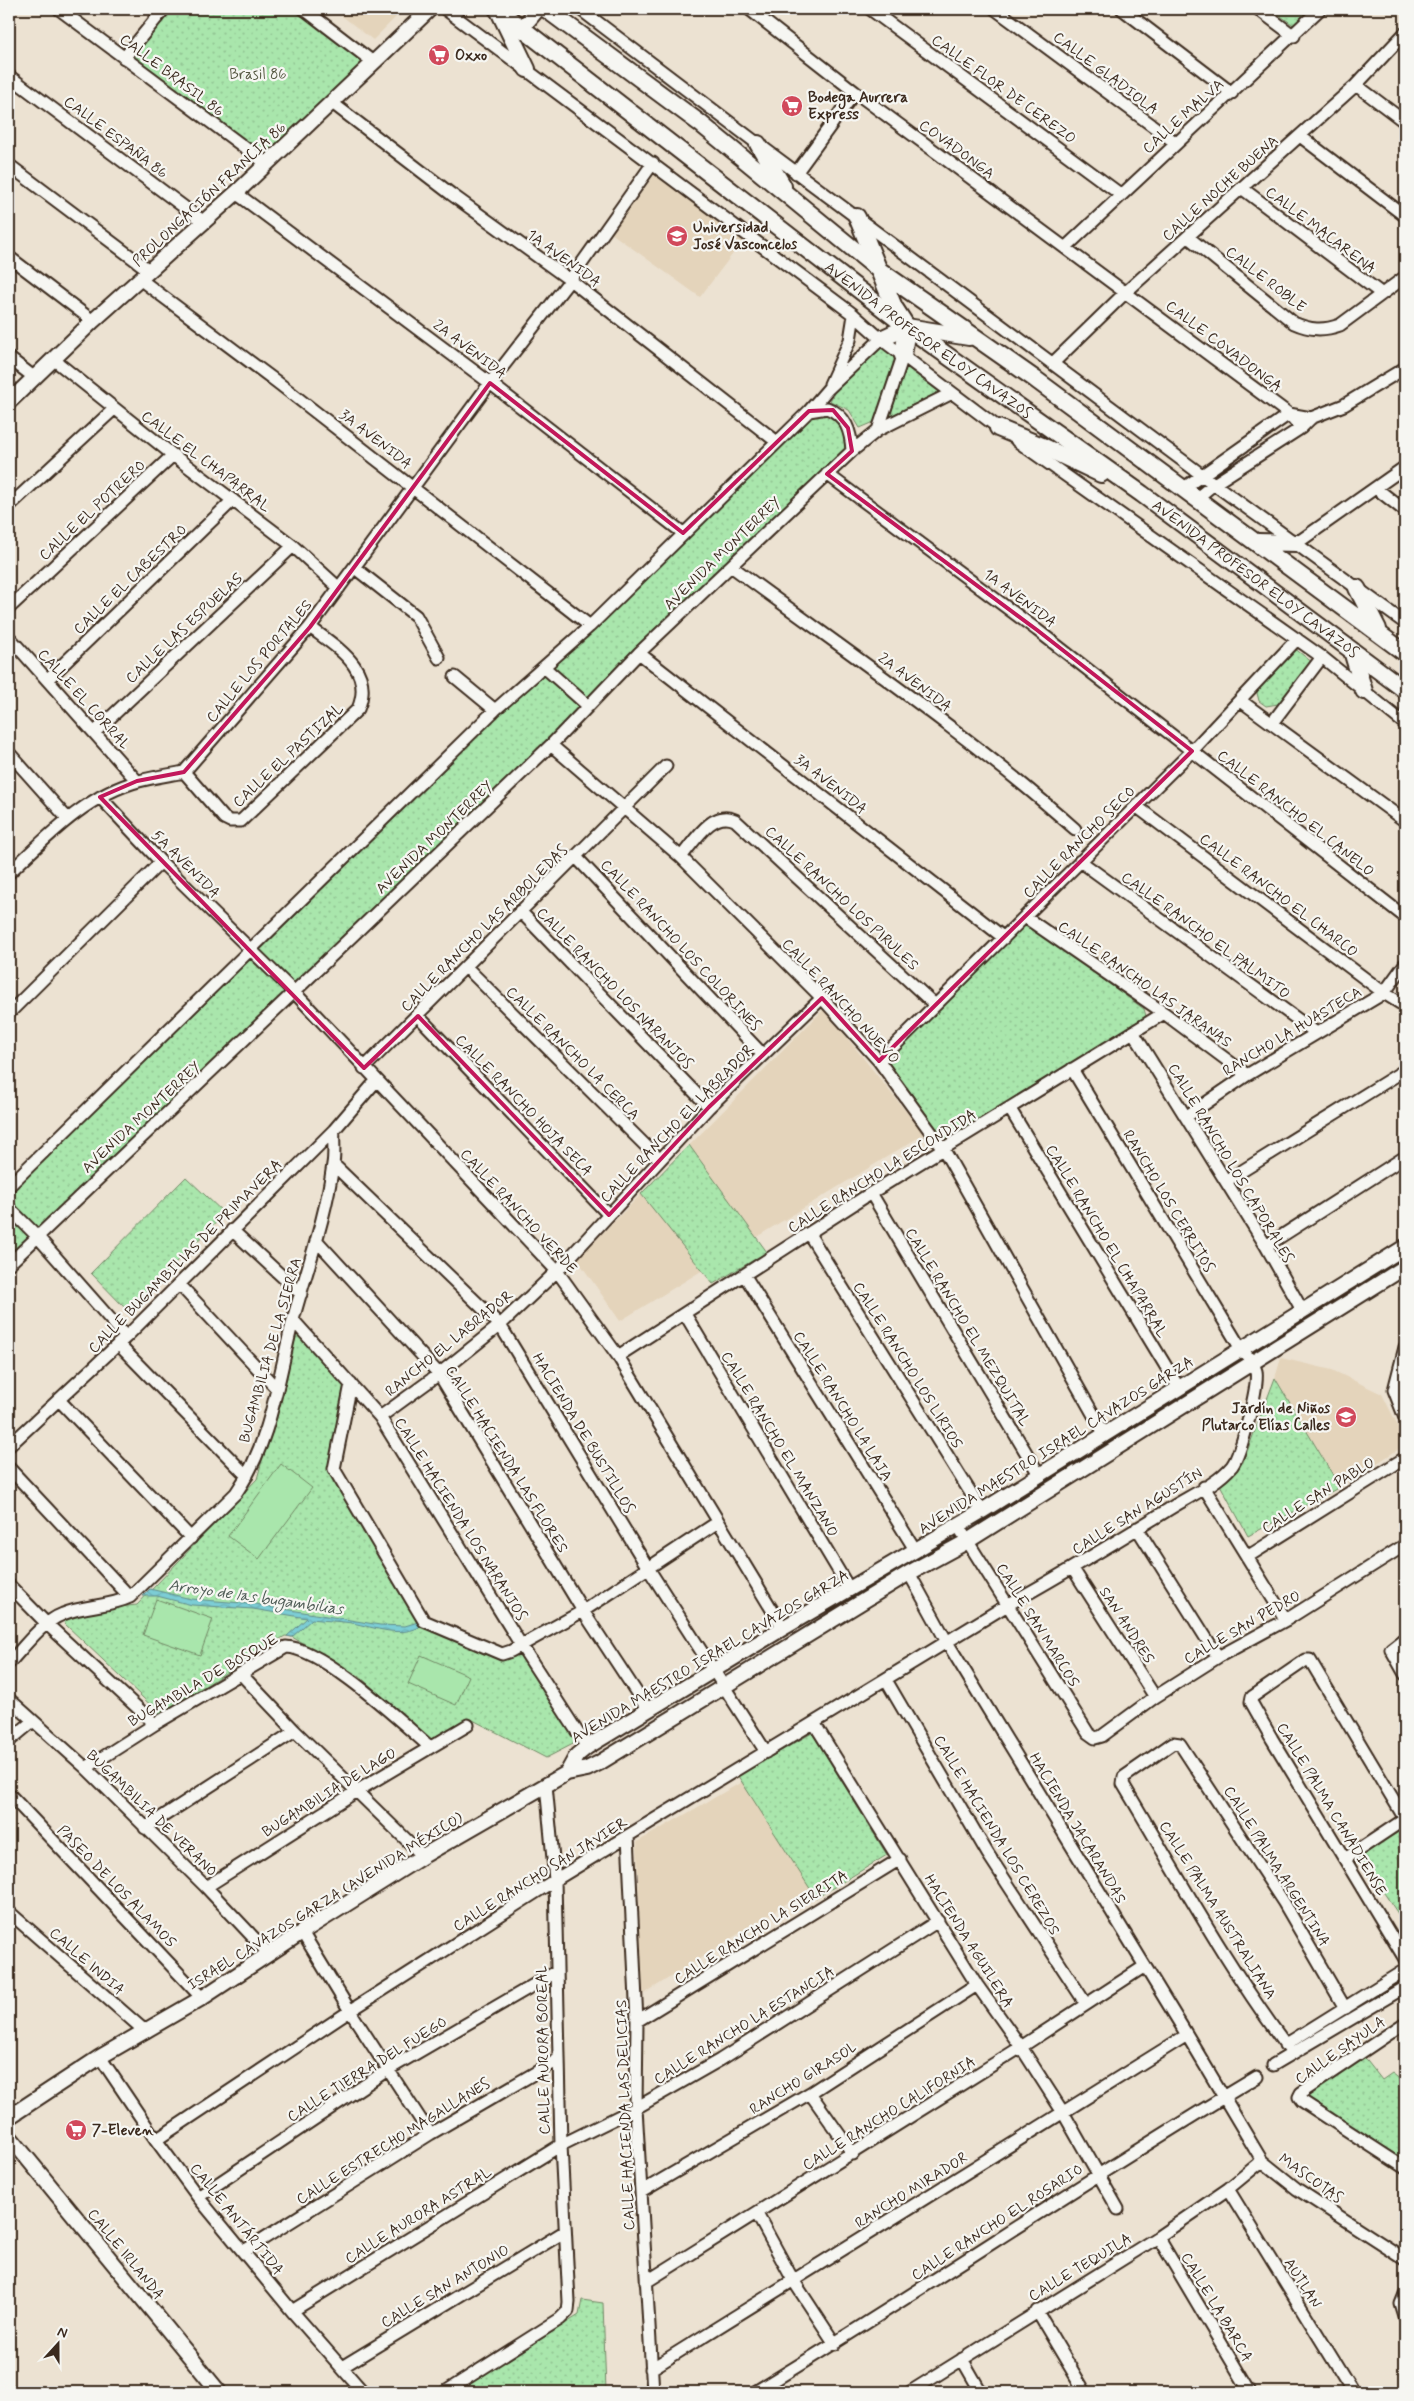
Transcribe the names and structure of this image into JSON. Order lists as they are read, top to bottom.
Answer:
{
  "streets": {
    "main road": ["AVENIDA PROFESOR ELOY CAVAZOS"],
    "street": [
      "CALLE GLADIOLA",
      "CALLE BRASIL 86",
      "CALLE FLOR DE CEREZO",
      "CALLE MALVA",
      "CALLE ESPAÑA 86",
      "COVADONGA",
      "CALLE NOCHE BUENA",
      "PROLONGACIÓN FRANCIA 86",
      "CALLE MACARENA",
      "1A AVENIDA",
      "CALLE ROBLE",
      "CALLE COVADONGA",
      "2A AVENIDA",
      "3A AVENIDA",
      "CALLE EL CHAPARRAL",
      "CALLE EL POTRERO",
      "AVENIDA MONTERREY",
      "CALLE EL CABESTRO",
      "CALLE LAS ESPUELAS",
      "CALLE LOS PORTALES",
      "CALLE EL CORRAL",
      "CALLE EL PASTIZAL",
      "CALLE RANCHO EL CANELO",
      "CALLE RANCHO SECO",
      "5A AVENIDA",
      "CALLE RANCHO EL CHARCO",
      "CALLE RANCHO LOS PIRULES",
      "CALLE RANCHO LAS ARBOLEDAS",
      "CALLE RANCHO EL PALMITO",
      "CALLE RANCHO LOS COLORINES",
      "CALLE RANCHO LAS JARANAS",
      "CALLE RANCHO LOS NARANJOS",
      "CALLE RANCHO NUEVO",
      "RANCHO LA HUASTECA",
      "CALLE RANCHO LA CERCA",
      "CALLE RANCHO HOJA SECA",
      "CALLE RANCHO EL LABRADOR",
      "CALLE RANCHO LOS CAPORALES",
      "CALLE RANCHO LA ESCONDIDA",
      "RANCHO LOS CERRITOS",
      "CALLE RANCHO VERDE",
      "CALLE RANCHO EL CHAPARRAL",
      "CALLE BUGAMBILIAS DE PRIMAVERA",
      "CALLE RANCHO EL MEZQUITAL",
      "RANCHO EL LABRADOR",
      "BUGAMBILIA DE LA SIERRA",
      "CALLE RANCHO LOS LIRIOS",
      "CALLE RANCHO LA LAJA",
      "HACIENDA DE BUSTILLOS",
      "CALLE RANCHO EL MANZANO",
      "AVENIDA MAESTRO ISRAEL CAVAZOS GARZA",
      "CALLE HACIENDA LAS FLORES",
      "CALLE SAN PABLO",
      "CALLE SAN AGUSTÍN",
      "CALLE HACIENDA LOS NARANJOS",
      "CALLE SAN MARCOS",
      "SAN ANDRES",
      "CALLE SAN PEDRO",
      "BUGAMBILA DE BOSQUE",
      "BUGAMBILIA DE LAGO",
      "CALLE PALMA CANADIENSE",
      "BUGAMBILIA DE VERANO",
      "HACIENDA JACARANDAS",
      "CALLE HACIENDA LOS CEREZOS",
      "CALLE PALMA ARGENTINA",
      "CALLE RANCHO SAN JAVIER",
      "PASEO DE LOS ALAMOS",
      "ISRAEL CAVAZOS GARZA (AVENIDA MÉXICO)",
      "CALLE PALMA AUSTRALIANA",
      "CALLE RANCHO LA SIERRITA",
      "HACIENDA AGUILERA",
      "CALLE INDIA",
      "CALLE RANCHO LA ESTANCIA",
      "CALLE AURORA BOREAL",
      "CALLE SAYULA",
      "CALLE TIERRA DEL FUEGO",
      "RANCHO GIRASOL",
      "CALLE RANCHO CALIFORNIA",
      "CALLE HACIENDA LAS DELICIAS",
      "CALLE ESTRECHO MAGALLANES",
      "MASCOTAS",
      "RANCHO MIRADOR",
      "CALLE AURORA ASTRAL",
      "CALLE ANTÁRTIDA",
      "CALLE RANCHO EL ROSARIO",
      "CALLE IRLANDA",
      "CALLE TEQUILA",
      "AUTLAN",
      "CALLE SAN ANTONIO",
      "CALLE LA BARCA"
    ]
  },
  "crossings": [
    ["CALLE GLADIOLA", "CALLE MALVA"],
    ["CALLE BRASIL 86", "PROLONGACIÓN FRANCIA 86"],
    ["CALLE FLOR DE CEREZO", "CALLE MALVA"],
    ["CALLE MALVA", "COVADONGA"],
    ["CALLE ESPAÑA 86", "PROLONGACIÓN FRANCIA 86"],
    ["COVADONGA", "CALLE NOCHE BUENA"],
    ["COVADONGA", "CALLE COVADONGA"],
    ["CALLE NOCHE BUENA", "CALLE MACARENA"],
    ["CALLE NOCHE BUENA", "CALLE ROBLE"],
    ["CALLE NOCHE BUENA", "CALLE COVADONGA"],
    ["PROLONGACIÓN FRANCIA 86", "1A AVENIDA"],
    ["PROLONGACIÓN FRANCIA 86", "2A AVENIDA"],
    ["PROLONGACIÓN FRANCIA 86", "3A AVENIDA"],
    ["PROLONGACIÓN FRANCIA 86", "CALLE EL CHAPARRAL"],
    ["CALLE MACARENA", "CALLE ROBLE"],
    ["1A AVENIDA", "AVENIDA MONTERREY"],
    ["1A AVENIDA", "CALLE LOS PORTALES"],
    ["1A AVENIDA", "CALLE RANCHO EL CANELO"],
    ["1A AVENIDA", "CALLE RANCHO SECO"],
    ["2A AVENIDA", "AVENIDA MONTERREY"],
    ["2A AVENIDA", "CALLE LOS PORTALES"],
    ["3A AVENIDA", "AVENIDA MONTERREY"],
    ["3A AVENIDA", "CALLE LOS PORTALES"],
    ["3A AVENIDA", "CALLE RANCHO SECO"],
    ["CALLE EL CHAPARRAL", "CALLE EL POTRERO"],
    ["CALLE EL CHAPARRAL", "CALLE EL CABESTRO"],
    ["CALLE EL CHAPARRAL", "CALLE LAS ESPUELAS"],
    ["CALLE EL CHAPARRAL", "CALLE LOS PORTALES"],
    ["AVENIDA MONTERREY", "CALLE RANCHO NUEVO"],
    ["AVENIDA MONTERREY", "CALLE RANCHO VERDE"],
    ["CALLE EL CABESTRO", "CALLE EL CORRAL"],
    ["CALLE LAS ESPUELAS", "CALLE EL CORRAL"],
    ["CALLE LOS PORTALES", "CALLE EL PASTIZAL"],
    ["CALLE RANCHO EL CANELO", "CALLE RANCHO SECO"],
    ["CALLE RANCHO SECO", "CALLE RANCHO EL CHARCO"],
    ["CALLE RANCHO SECO", "CALLE RANCHO LOS PIRULES"],
    ["CALLE RANCHO SECO", "CALLE RANCHO EL PALMITO"],
    ["CALLE RANCHO SECO", "CALLE RANCHO LAS JARANAS"],
    ["CALLE RANCHO SECO", "CALLE RANCHO NUEVO"],
    ["5A AVENIDA", "CALLE RANCHO VERDE"],
    ["CALLE RANCHO EL CHARCO", "RANCHO LA HUASTECA"],
    ["CALLE RANCHO LOS PIRULES", "CALLE RANCHO NUEVO"],
    ["CALLE RANCHO LAS ARBOLEDAS", "CALLE RANCHO LOS COLORINES"],
    ["CALLE RANCHO LAS ARBOLEDAS", "CALLE RANCHO LOS NARANJOS"],
    ["CALLE RANCHO LAS ARBOLEDAS", "CALLE RANCHO NUEVO"],
    ["CALLE RANCHO LAS ARBOLEDAS", "CALLE RANCHO LA CERCA"],
    ["CALLE RANCHO LAS ARBOLEDAS", "CALLE RANCHO HOJA SECA"],
    ["CALLE RANCHO LAS ARBOLEDAS", "CALLE RANCHO VERDE"],
    ["CALLE RANCHO EL PALMITO", "RANCHO LA HUASTECA"],
    ["CALLE RANCHO LOS COLORINES", "CALLE RANCHO EL LABRADOR"],
    ["CALLE RANCHO LAS JARANAS", "RANCHO LA HUASTECA"],
    ["CALLE RANCHO LAS JARANAS", "CALLE RANCHO LA ESCONDIDA"],
    ["CALLE RANCHO LOS NARANJOS", "CALLE RANCHO EL LABRADOR"],
    ["CALLE RANCHO NUEVO", "CALLE RANCHO EL LABRADOR"],
    ["CALLE RANCHO NUEVO", "CALLE RANCHO LA ESCONDIDA"],
    ["CALLE RANCHO NUEVO", "AVENIDA MAESTRO ISRAEL CAVAZOS GARZA"],
    ["RANCHO LA HUASTECA", "CALLE RANCHO LOS CAPORALES"],
    ["CALLE RANCHO LA CERCA", "CALLE RANCHO EL LABRADOR"],
    ["CALLE RANCHO HOJA SECA", "CALLE RANCHO EL LABRADOR"],
    ["CALLE RANCHO EL LABRADOR", "CALLE RANCHO VERDE"],
    ["CALLE RANCHO EL LABRADOR", "RANCHO EL LABRADOR"],
    ["CALLE RANCHO LOS CAPORALES", "CALLE RANCHO LA ESCONDIDA"],
    ["CALLE RANCHO LOS CAPORALES", "AVENIDA MAESTRO ISRAEL CAVAZOS GARZA"],
    ["CALLE RANCHO LA ESCONDIDA", "RANCHO LOS CERRITOS"],
    ["CALLE RANCHO LA ESCONDIDA", "CALLE RANCHO VERDE"],
    ["CALLE RANCHO LA ESCONDIDA", "CALLE RANCHO EL CHAPARRAL"],
    ["CALLE RANCHO LA ESCONDIDA", "CALLE RANCHO EL MEZQUITAL"],
    ["CALLE RANCHO LA ESCONDIDA", "CALLE RANCHO LOS LIRIOS"],
    ["CALLE RANCHO LA ESCONDIDA", "CALLE RANCHO LA LAJA"],
    ["CALLE RANCHO LA ESCONDIDA", "CALLE RANCHO EL MANZANO"],
    ["RANCHO LOS CERRITOS", "AVENIDA MAESTRO ISRAEL CAVAZOS GARZA"],
    ["CALLE RANCHO VERDE", "CALLE BUGAMBILIAS DE PRIMAVERA"],
    ["CALLE RANCHO VERDE", "RANCHO EL LABRADOR"],
    ["CALLE RANCHO VERDE", "AVENIDA MAESTRO ISRAEL CAVAZOS GARZA"],
    ["CALLE RANCHO EL CHAPARRAL", "AVENIDA MAESTRO ISRAEL CAVAZOS GARZA"],
    ["CALLE BUGAMBILIAS DE PRIMAVERA", "BUGAMBILIA DE LA SIERRA"],
    ["CALLE RANCHO EL MEZQUITAL", "AVENIDA MAESTRO ISRAEL CAVAZOS GARZA"],
    ["RANCHO EL LABRADOR", "HACIENDA DE BUSTILLOS"],
    ["RANCHO EL LABRADOR", "CALLE HACIENDA LAS FLORES"],
    ["RANCHO EL LABRADOR", "CALLE HACIENDA LOS NARANJOS"],
    ["BUGAMBILIA DE LA SIERRA", "HACIENDA DE BUSTILLOS"],
    ["BUGAMBILIA DE LA SIERRA", "CALLE HACIENDA LAS FLORES"],
    ["BUGAMBILIA DE LA SIERRA", "CALLE HACIENDA LOS NARANJOS"],
    ["CALLE RANCHO LOS LIRIOS", "AVENIDA MAESTRO ISRAEL CAVAZOS GARZA"],
    ["CALLE RANCHO LA LAJA", "AVENIDA MAESTRO ISRAEL CAVAZOS GARZA"],
    ["HACIENDA DE BUSTILLOS", "AVENIDA MAESTRO ISRAEL CAVAZOS GARZA"],
    ["HACIENDA DE BUSTILLOS", "CALLE RANCHO SAN JAVIER"],
    ["CALLE RANCHO EL MANZANO", "AVENIDA MAESTRO ISRAEL CAVAZOS GARZA"],
    ["AVENIDA MAESTRO ISRAEL CAVAZOS GARZA", "CALLE HACIENDA LAS FLORES"],
    ["AVENIDA MAESTRO ISRAEL CAVAZOS GARZA", "CALLE HACIENDA LOS NARANJOS"],
    ["AVENIDA MAESTRO ISRAEL CAVAZOS GARZA", "CALLE SAN MARCOS"],
    ["AVENIDA MAESTRO ISRAEL CAVAZOS GARZA", "ISRAEL CAVAZOS GARZA (AVENIDA MÉXICO)"],
    ["CALLE SAN AGUSTÍN", "CALLE SAN MARCOS"],
    ["CALLE SAN AGUSTÍN", "SAN ANDRES"],
    ["CALLE SAN AGUSTÍN", "HACIENDA JACARANDAS"],
    ["CALLE SAN AGUSTÍN", "CALLE RANCHO SAN JAVIER"],
    ["CALLE SAN MARCOS", "CALLE SAN PEDRO"],
    ["SAN ANDRES", "CALLE SAN PEDRO"],
    ["BUGAMBILA DE BOSQUE", "BUGAMBILIA DE LAGO"],
    ["BUGAMBILA DE BOSQUE", "BUGAMBILIA DE VERANO"],
    ["BUGAMBILIA DE LAGO", "BUGAMBILIA DE VERANO"],
    ["BUGAMBILIA DE VERANO", "ISRAEL CAVAZOS GARZA (AVENIDA MÉXICO)"],
    ["HACIENDA JACARANDAS", "CALLE RANCHO SAN JAVIER"],
    ["HACIENDA JACARANDAS", "CALLE RANCHO CALIFORNIA"],
    ["HACIENDA JACARANDAS", "MASCOTAS"],
    ["HACIENDA JACARANDAS", "RANCHO MIRADOR"],
    ["HACIENDA JACARANDAS", "CALLE RANCHO EL ROSARIO"],
    ["CALLE HACIENDA LOS CEREZOS", "CALLE RANCHO SAN JAVIER"],
    ["CALLE HACIENDA LOS CEREZOS", "CALLE RANCHO CALIFORNIA"],
    ["CALLE PALMA ARGENTINA", "CALLE PALMA AUSTRALIANA"],
    ["CALLE RANCHO SAN JAVIER", "HACIENDA AGUILERA"],
    ["CALLE RANCHO SAN JAVIER", "CALLE AURORA BOREAL"],
    ["CALLE RANCHO SAN JAVIER", "CALLE HACIENDA LAS DELICIAS"],
    ["CALLE RANCHO SAN JAVIER", "CALLE ANTÁRTIDA"],
    ["PASEO DE LOS ALAMOS", "ISRAEL CAVAZOS GARZA (AVENIDA MÉXICO)"],
    ["ISRAEL CAVAZOS GARZA (AVENIDA MÉXICO)", "CALLE INDIA"],
    ["ISRAEL CAVAZOS GARZA (AVENIDA MÉXICO)", "CALLE AURORA BOREAL"],
    ["ISRAEL CAVAZOS GARZA (AVENIDA MÉXICO)", "CALLE ANTÁRTIDA"],
    ["CALLE RANCHO LA SIERRITA", "HACIENDA AGUILERA"],
    ["CALLE RANCHO LA SIERRITA", "CALLE HACIENDA LAS DELICIAS"],
    ["HACIENDA AGUILERA", "CALLE RANCHO LA ESTANCIA"],
    ["HACIENDA AGUILERA", "RANCHO GIRASOL"],
    ["HACIENDA AGUILERA", "CALLE RANCHO CALIFORNIA"],
    ["HACIENDA AGUILERA", "RANCHO MIRADOR"],
    ["HACIENDA AGUILERA", "CALLE RANCHO EL ROSARIO"],
    ["CALLE RANCHO LA ESTANCIA", "CALLE AURORA BOREAL"],
    ["CALLE RANCHO LA ESTANCIA", "CALLE HACIENDA LAS DELICIAS"],
    ["CALLE RANCHO LA ESTANCIA", "CALLE AURORA ASTRAL"],
    ["CALLE AURORA BOREAL", "CALLE TIERRA DEL FUEGO"],
    ["CALLE AURORA BOREAL", "CALLE ESTRECHO MAGALLANES"],
    ["CALLE AURORA BOREAL", "CALLE AURORA ASTRAL"],
    ["CALLE AURORA BOREAL", "CALLE SAN ANTONIO"],
    ["CALLE TIERRA DEL FUEGO", "CALLE ANTÁRTIDA"],
    ["RANCHO GIRASOL", "CALLE HACIENDA LAS DELICIAS"],
    ["CALLE RANCHO CALIFORNIA", "CALLE HACIENDA LAS DELICIAS"],
    ["CALLE HACIENDA LAS DELICIAS", "RANCHO MIRADOR"],
    ["CALLE ESTRECHO MAGALLANES", "CALLE ANTÁRTIDA"],
    ["MASCOTAS", "CALLE RANCHO EL ROSARIO"],
    ["MASCOTAS", "CALLE TEQUILA"],
    ["CALLE AURORA ASTRAL", "CALLE ANTÁRTIDA"],
    ["CALLE ANTÁRTIDA", "CALLE SAN ANTONIO"],
    ["CALLE TEQUILA", "AUTLAN"],
    ["CALLE TEQUILA", "CALLE LA BARCA"]
  ],
  "water": ["Arroyo de las bugambilias"],
  "parks": ["Brasil 86"],
  "places": {
    "supermarket": ["Oxxo", "Bodega Aurrera Express", "7-Eleven"],
    "school or university": ["Universidad José Vasconcelos", "Jardín de Niños Plutarco Elías Calles"]
  },
  "north": "top"
}
